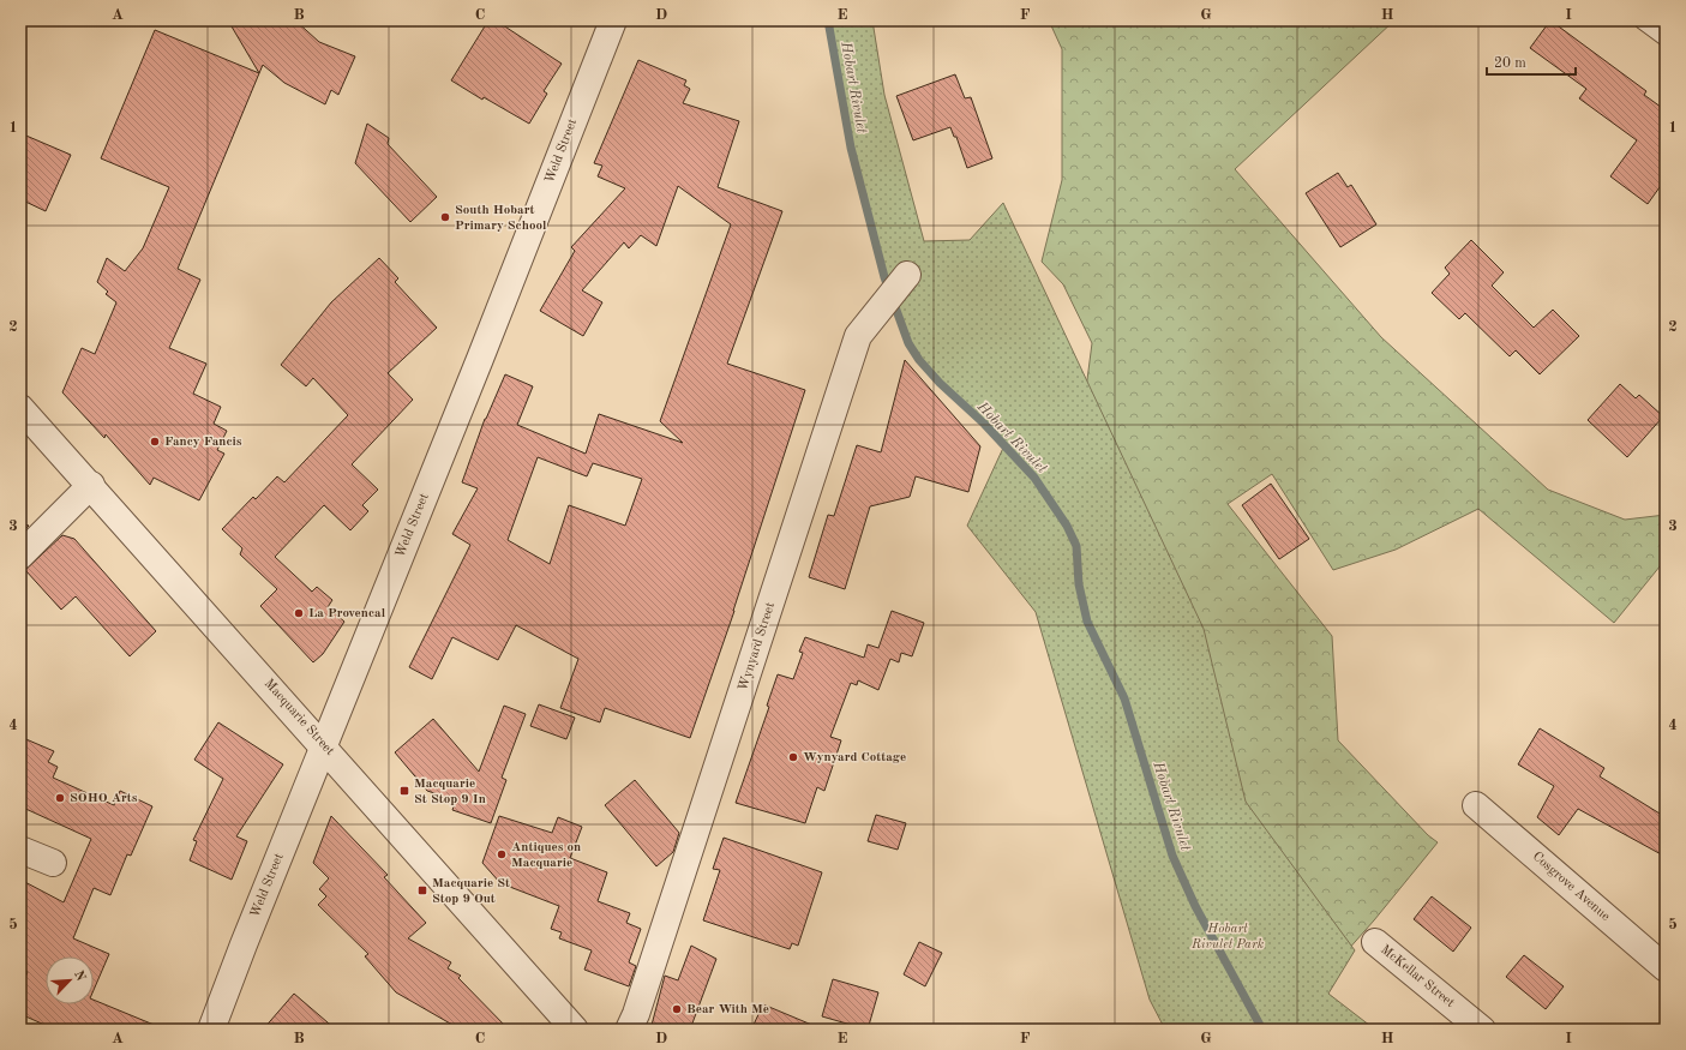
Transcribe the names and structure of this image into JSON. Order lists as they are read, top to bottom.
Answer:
{
  "streets": {
    "street": [
      "Weld Street",
      "Wynyard Street",
      "Macquarie Street",
      "Cosgrove Avenue",
      "McKellar Street"
    ]
  },
  "crossings": [
    ["Weld Street", "Macquarie Street"]
  ],
  "water": ["Hobart Rivulet"],
  "parks": ["Hobart Rivulet Park"],
  "places": {
    "other": [
      "South Hobart Primary School",
      "Fancy Fancis",
      "La Provencal",
      "Wynyard Cottage",
      "SOHO Arts",
      "Antiques on Macquarie",
      "Bear With Me"
    ],
    "transit": ["Macquarie St Stop 9 In", "Macquarie St Stop 9 Out"]
  },
  "scale_bar": "20 m",
  "north": "top right",
  "grid": {
    "columns": [
      "A",
      "B",
      "C",
      "D",
      "E",
      "F",
      "G",
      "H",
      "I"
    ],
    "rows": [
      "1",
      "2",
      "3",
      "4",
      "5"
    ]
  }
}
